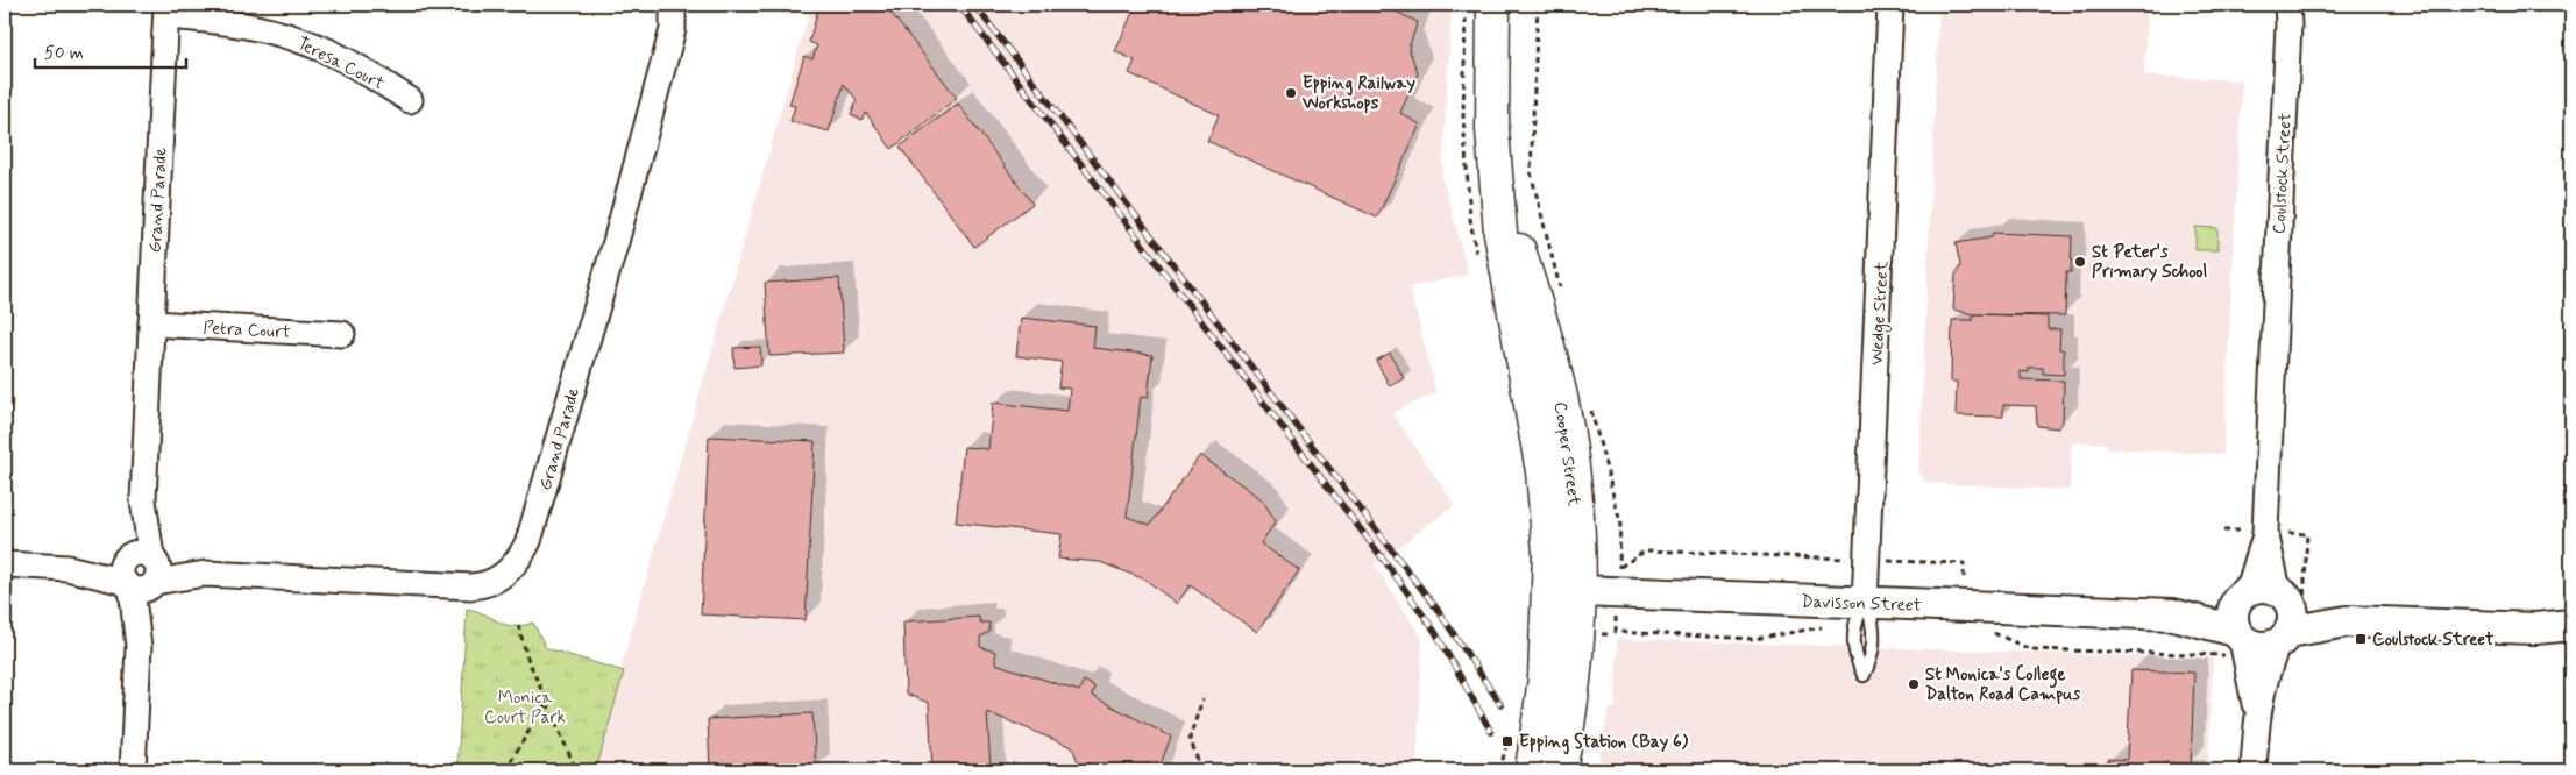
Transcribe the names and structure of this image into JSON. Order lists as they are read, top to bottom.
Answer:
{
  "streets": {
    "main road": ["Cooper Street"],
    "street": [
      "Teresa Court",
      "Coulstock Street",
      "Grand Parade",
      "Wedge Street",
      "Petra Court",
      "Davisson Street"
    ]
  },
  "crossings": [
    ["Teresa Court", "Grand Parade"],
    ["Coulstock Street", "Davisson Street"],
    ["Grand Parade", "Petra Court"],
    ["Wedge Street", "Davisson Street"],
    ["Cooper Street", "Davisson Street"]
  ],
  "parks": ["Monica Court Park"],
  "places": {
    "other": ["Epping Railway Workshops", "St Peter's Primary School", "St Monica's College Dalton Road Campus"],
    "transit": ["Coulstock Street", "Epping Station (Bay 6)"]
  },
  "scale_bar": "50 m"
}
